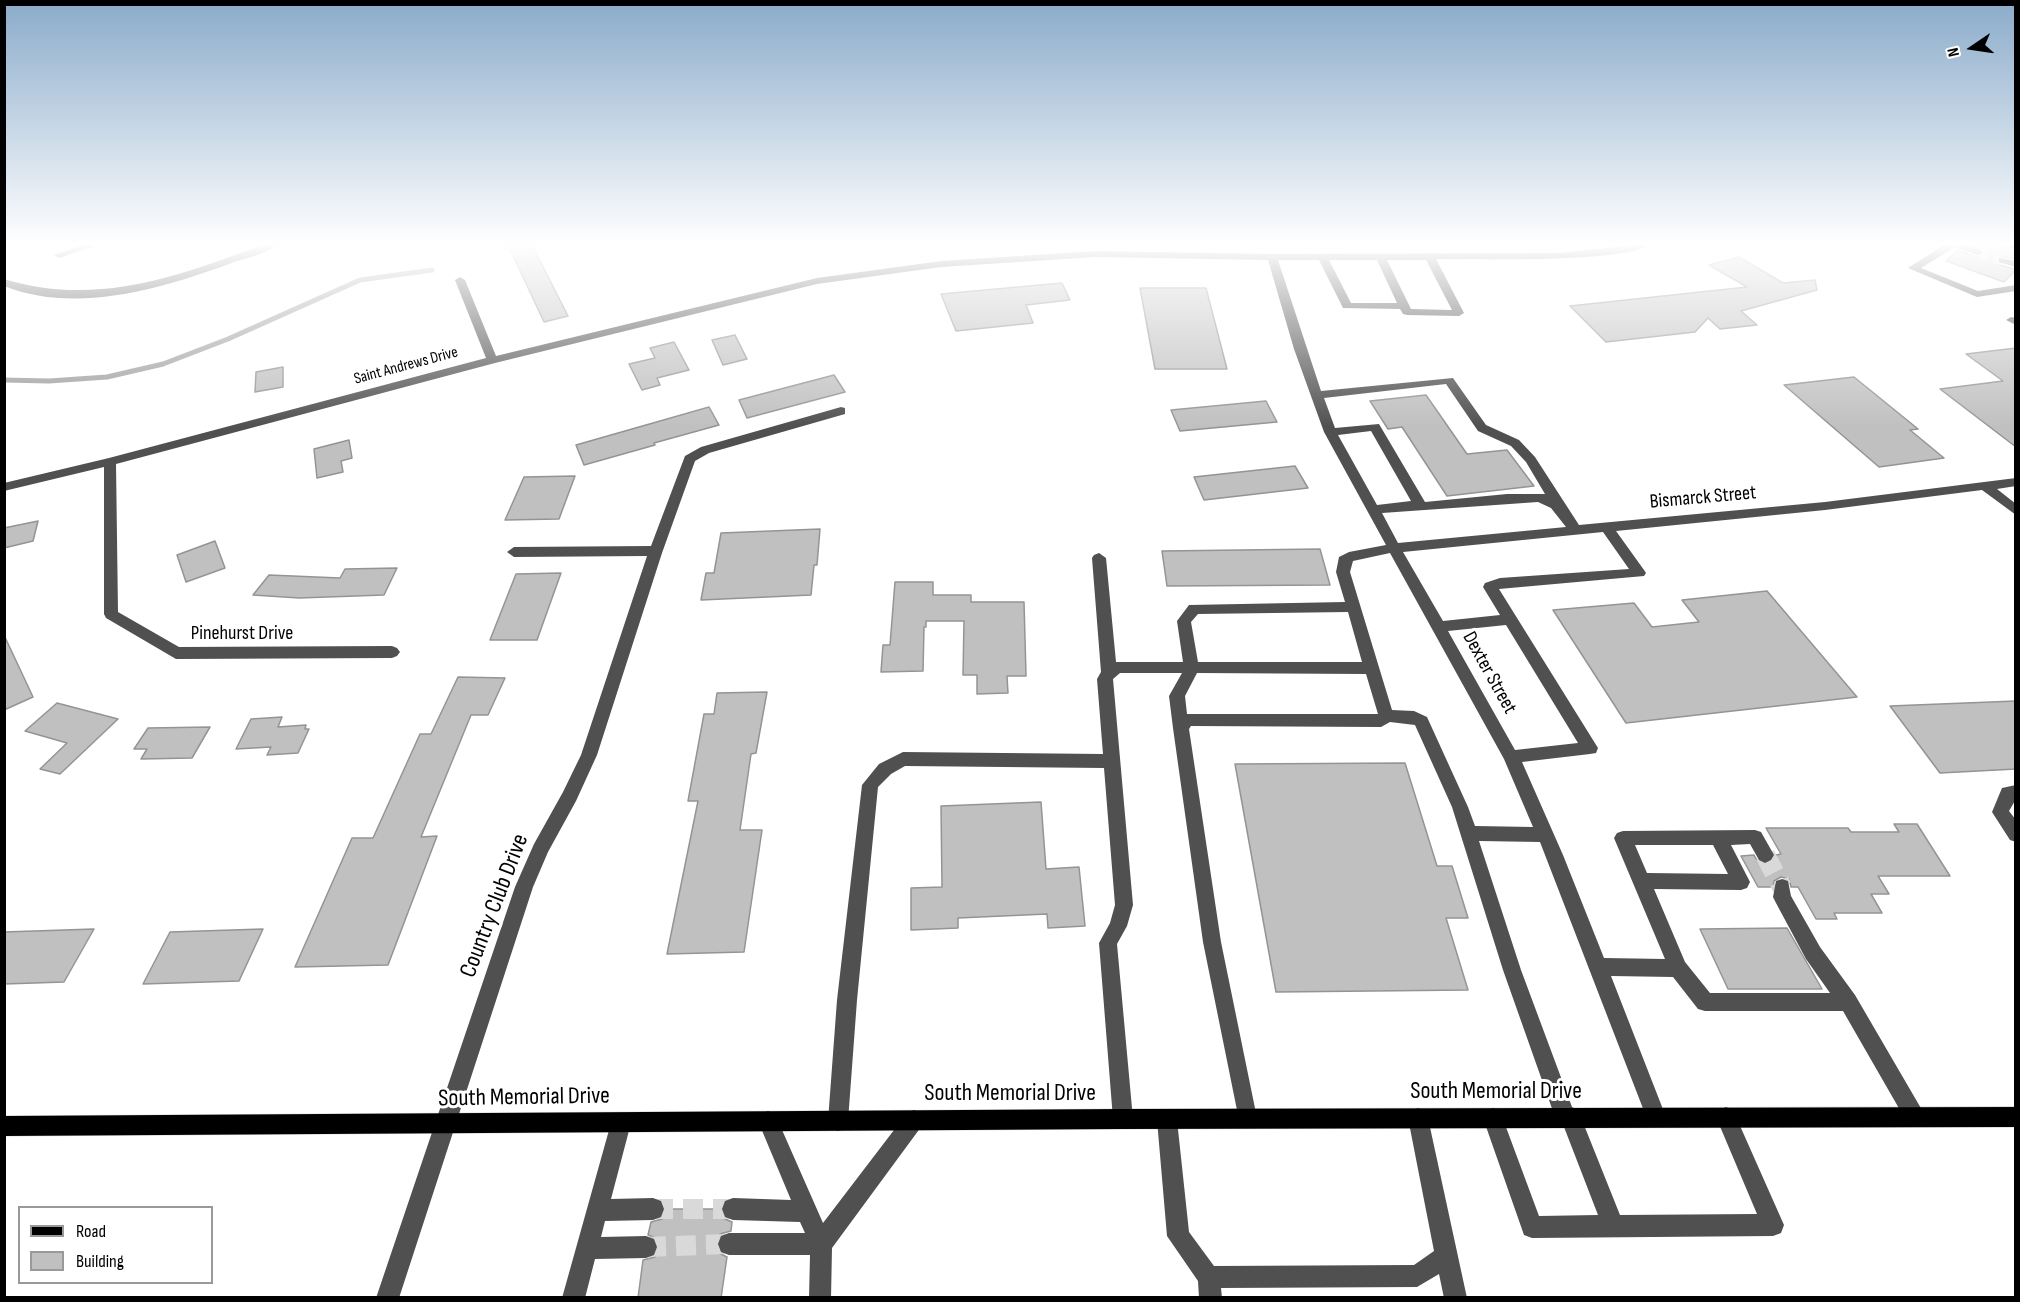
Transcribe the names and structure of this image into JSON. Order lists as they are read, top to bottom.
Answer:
{
  "streets": {
    "main road": ["South Memorial Drive"],
    "street": [
      "Saint Andrews Drive",
      "Bismarck Street",
      "Pinehurst Drive",
      "Dexter Street",
      "Country Club Drive"
    ]
  },
  "crossings": [
    ["Saint Andrews Drive", "Pinehurst Drive"],
    ["Bismarck Street", "Dexter Street"],
    ["Dexter Street", "South Memorial Drive"],
    ["Country Club Drive", "South Memorial Drive"]
  ],
  "legend": ["Road", "Building"],
  "north": "left"
}
